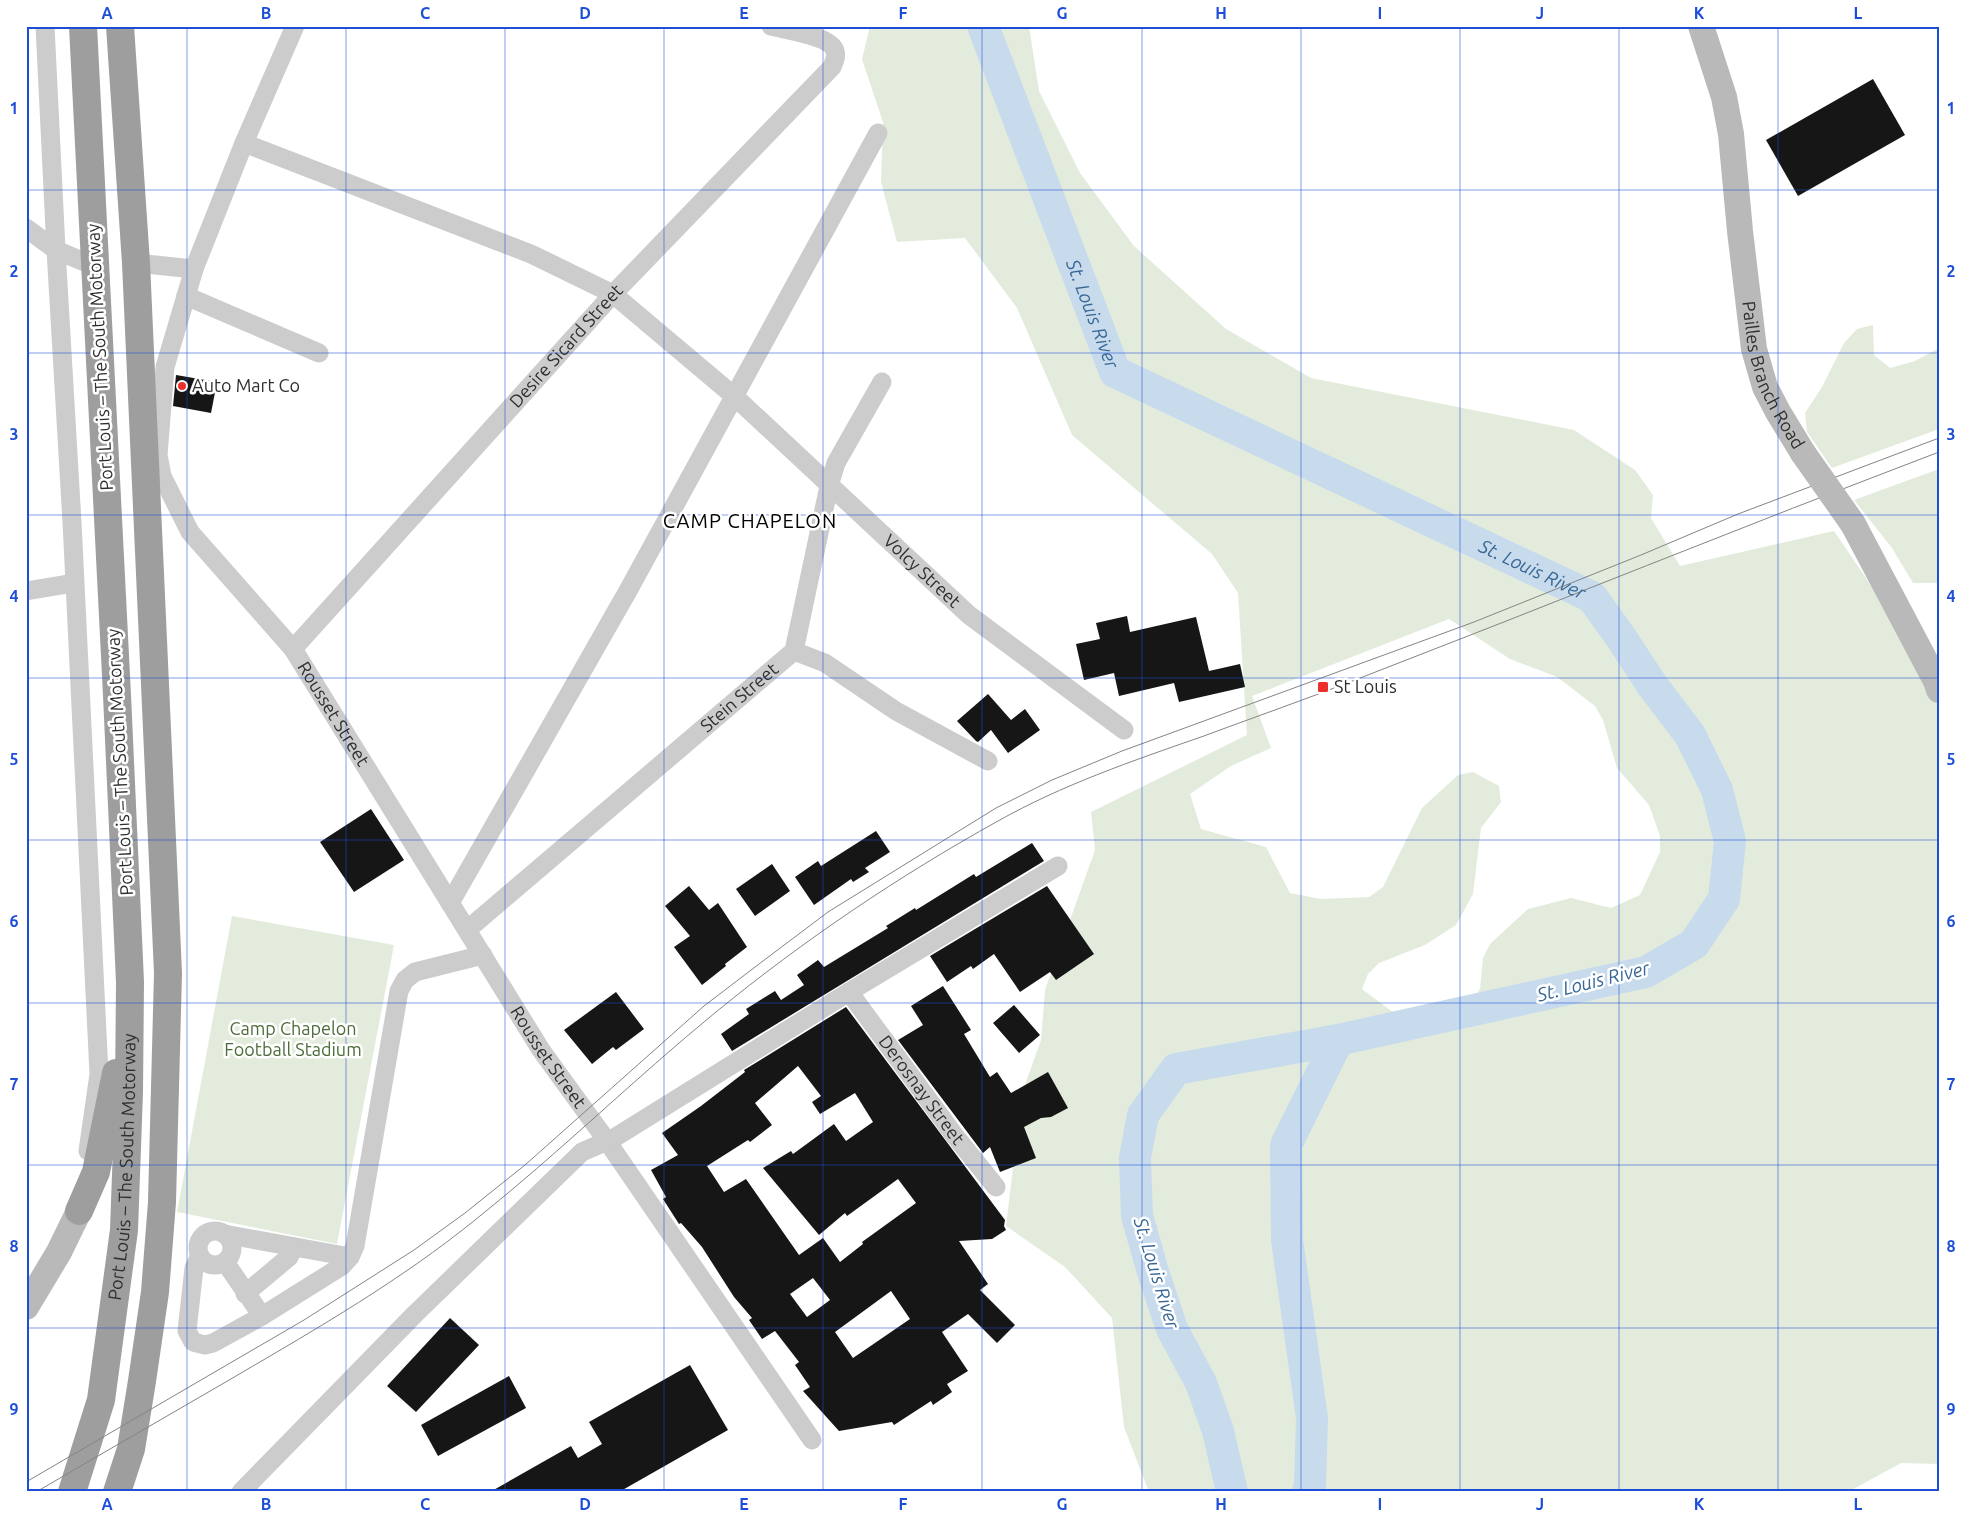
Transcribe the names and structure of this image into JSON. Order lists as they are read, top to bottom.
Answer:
{
  "streets": {
    "highway": ["Port Louis – The South Motorway"],
    "main road": ["Pailles Branch Road"],
    "street": [
      "Desire Sicard Street",
      "Volcy Street",
      "Stein Street",
      "Rousset Street",
      "Derosnay Street"
    ]
  },
  "crossings": [
    ["Desire Sicard Street", "Volcy Street"],
    ["Desire Sicard Street", "Rousset Street"],
    ["Volcy Street", "Stein Street"],
    ["Volcy Street", "Rousset Street"],
    ["Stein Street", "Rousset Street"]
  ],
  "districts": ["CAMP CHAPELON"],
  "water": ["St. Louis River"],
  "parks": ["Camp Chapelon Football Stadium"],
  "places": {
    "other": ["Auto Mart Co"],
    "transit": ["St Louis"]
  },
  "grid": {
    "columns": [
      "A",
      "B",
      "C",
      "D",
      "E",
      "F",
      "G",
      "H",
      "I",
      "J",
      "K",
      "L"
    ],
    "rows": [
      "1",
      "2",
      "3",
      "4",
      "5",
      "6",
      "7",
      "8",
      "9"
    ]
  }
}
